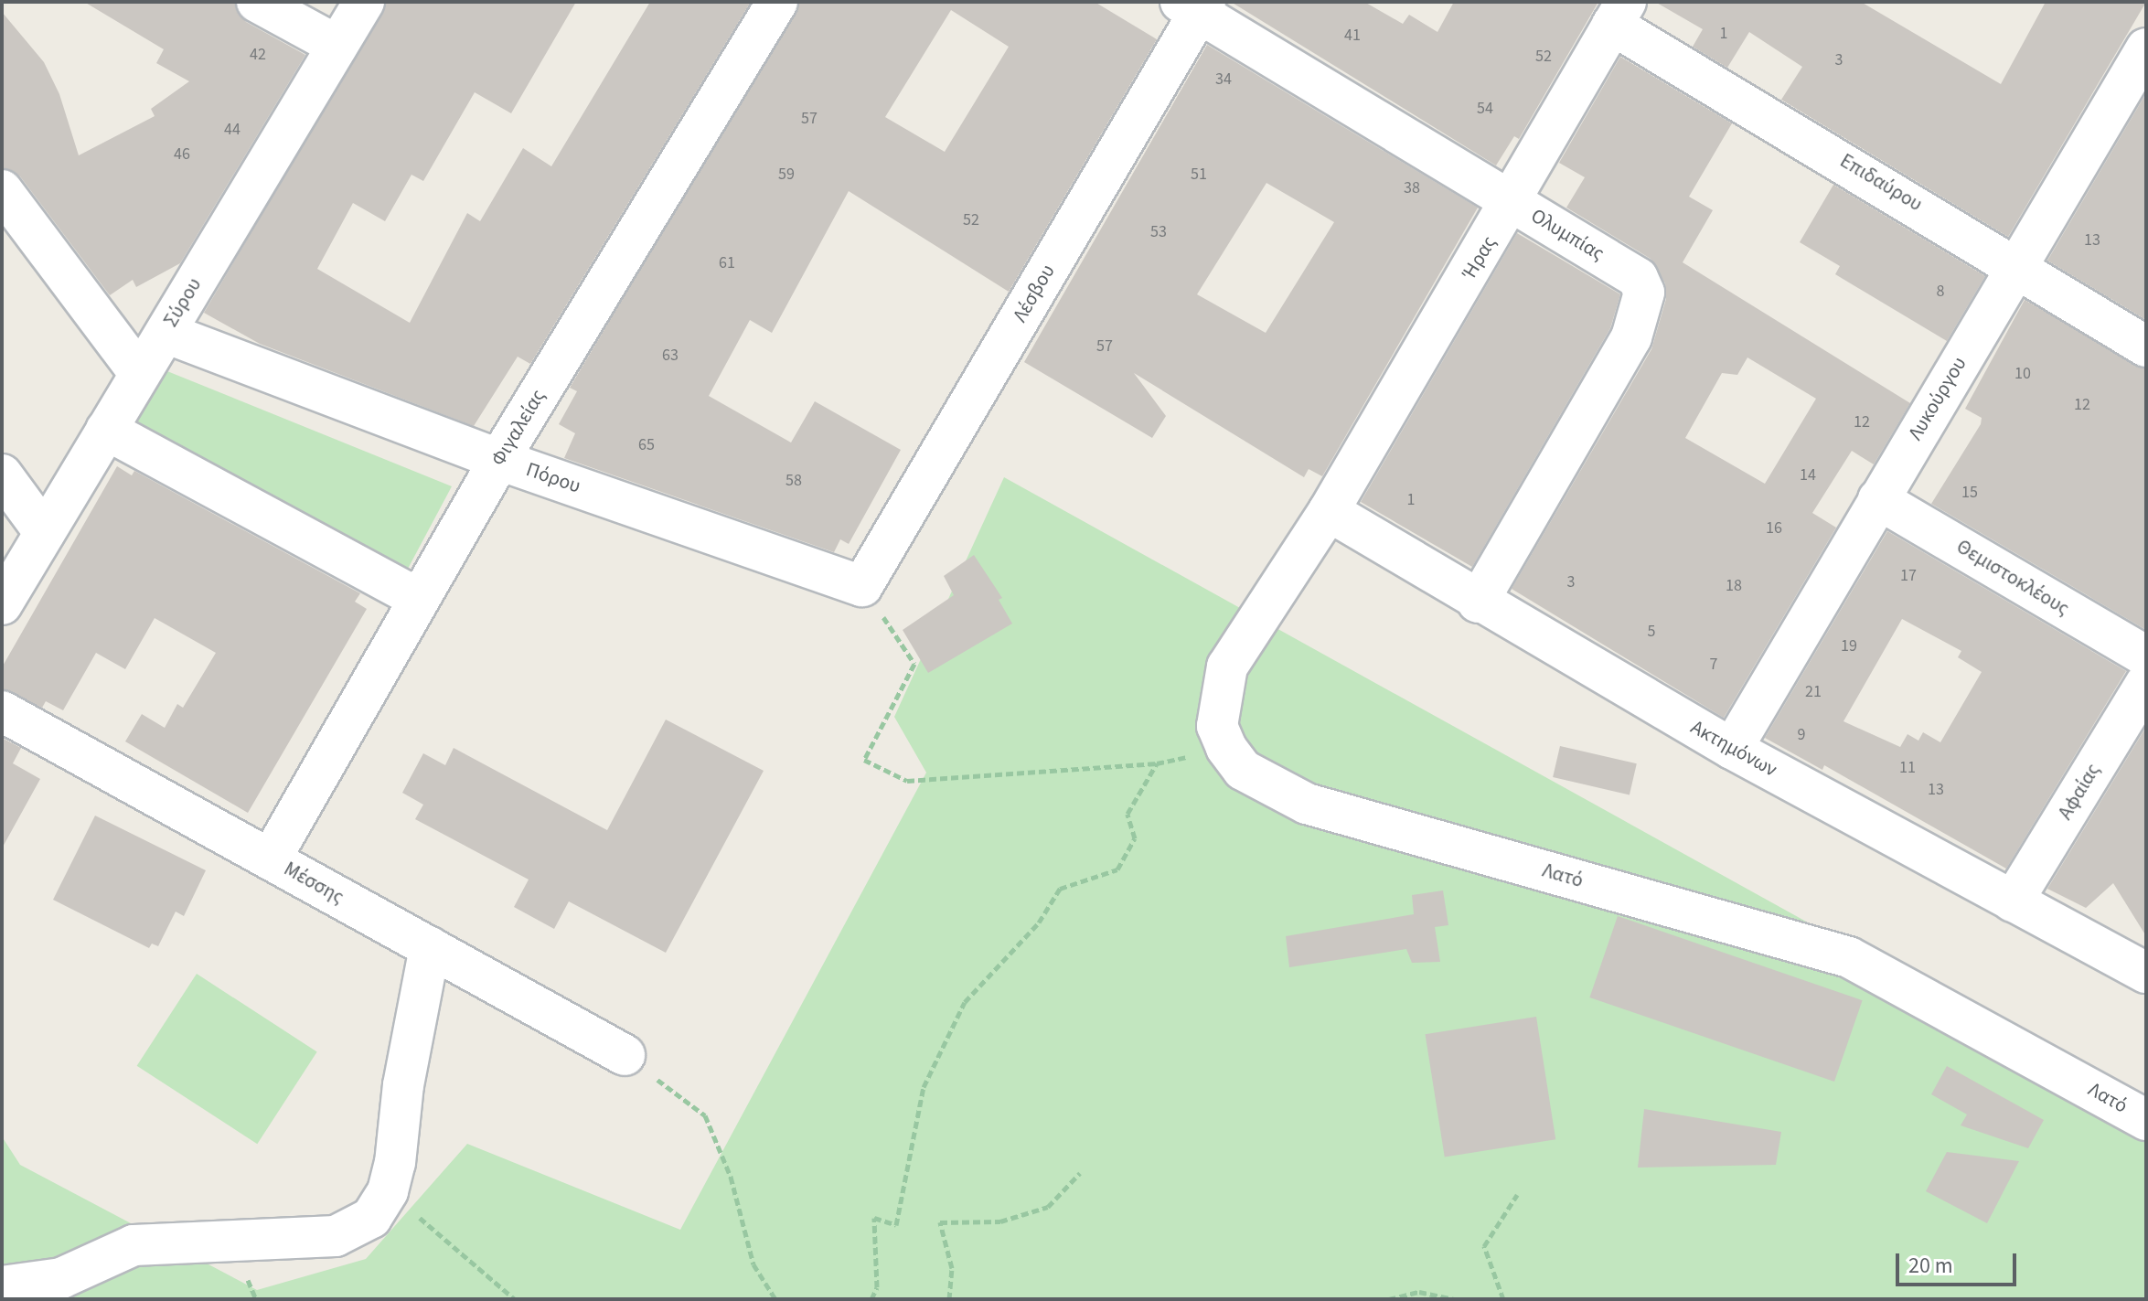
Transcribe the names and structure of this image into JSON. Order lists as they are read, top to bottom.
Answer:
{
  "streets": {
    "street": [
      "Επιδαύρου",
      "Ολυμπίας",
      "Ήρας",
      "Λέσβου",
      "Σύρου",
      "Λυκούργου",
      "Φιγαλείας",
      "Πόρου",
      "Θεμιστοκλέους",
      "Ακτημόνων",
      "Αφαίας",
      "Λατό",
      "Μέσσης"
    ]
  },
  "crossings": [
    ["Επιδαύρου", "Ήρας"],
    ["Επιδαύρου", "Λυκούργου"],
    ["Ολυμπίας", "Ήρας"],
    ["Ολυμπίας", "Λέσβου"],
    ["Ολυμπίας", "Ακτημόνων"],
    ["Ήρας", "Ακτημόνων"],
    ["Λέσβου", "Πόρου"],
    ["Σύρου", "Πόρου"],
    ["Λυκούργου", "Θεμιστοκλέους"],
    ["Λυκούργου", "Ακτημόνων"],
    ["Φιγαλείας", "Πόρου"],
    ["Φιγαλείας", "Μέσσης"],
    ["Ακτημόνων", "Αφαίας"]
  ],
  "house_numbers": [
    "1",
    "41",
    "42",
    "52",
    "3",
    "34",
    "54",
    "57",
    "44",
    "46",
    "59",
    "51",
    "38",
    "52",
    "53",
    "13",
    "61",
    "8",
    "57",
    "63",
    "10",
    "12",
    "12",
    "65",
    "14",
    "58",
    "15",
    "1",
    "16",
    "17",
    "3",
    "18",
    "5",
    "19",
    "7",
    "21",
    "9",
    "11",
    "13"
  ],
  "scale_bar": "20 m"
}
